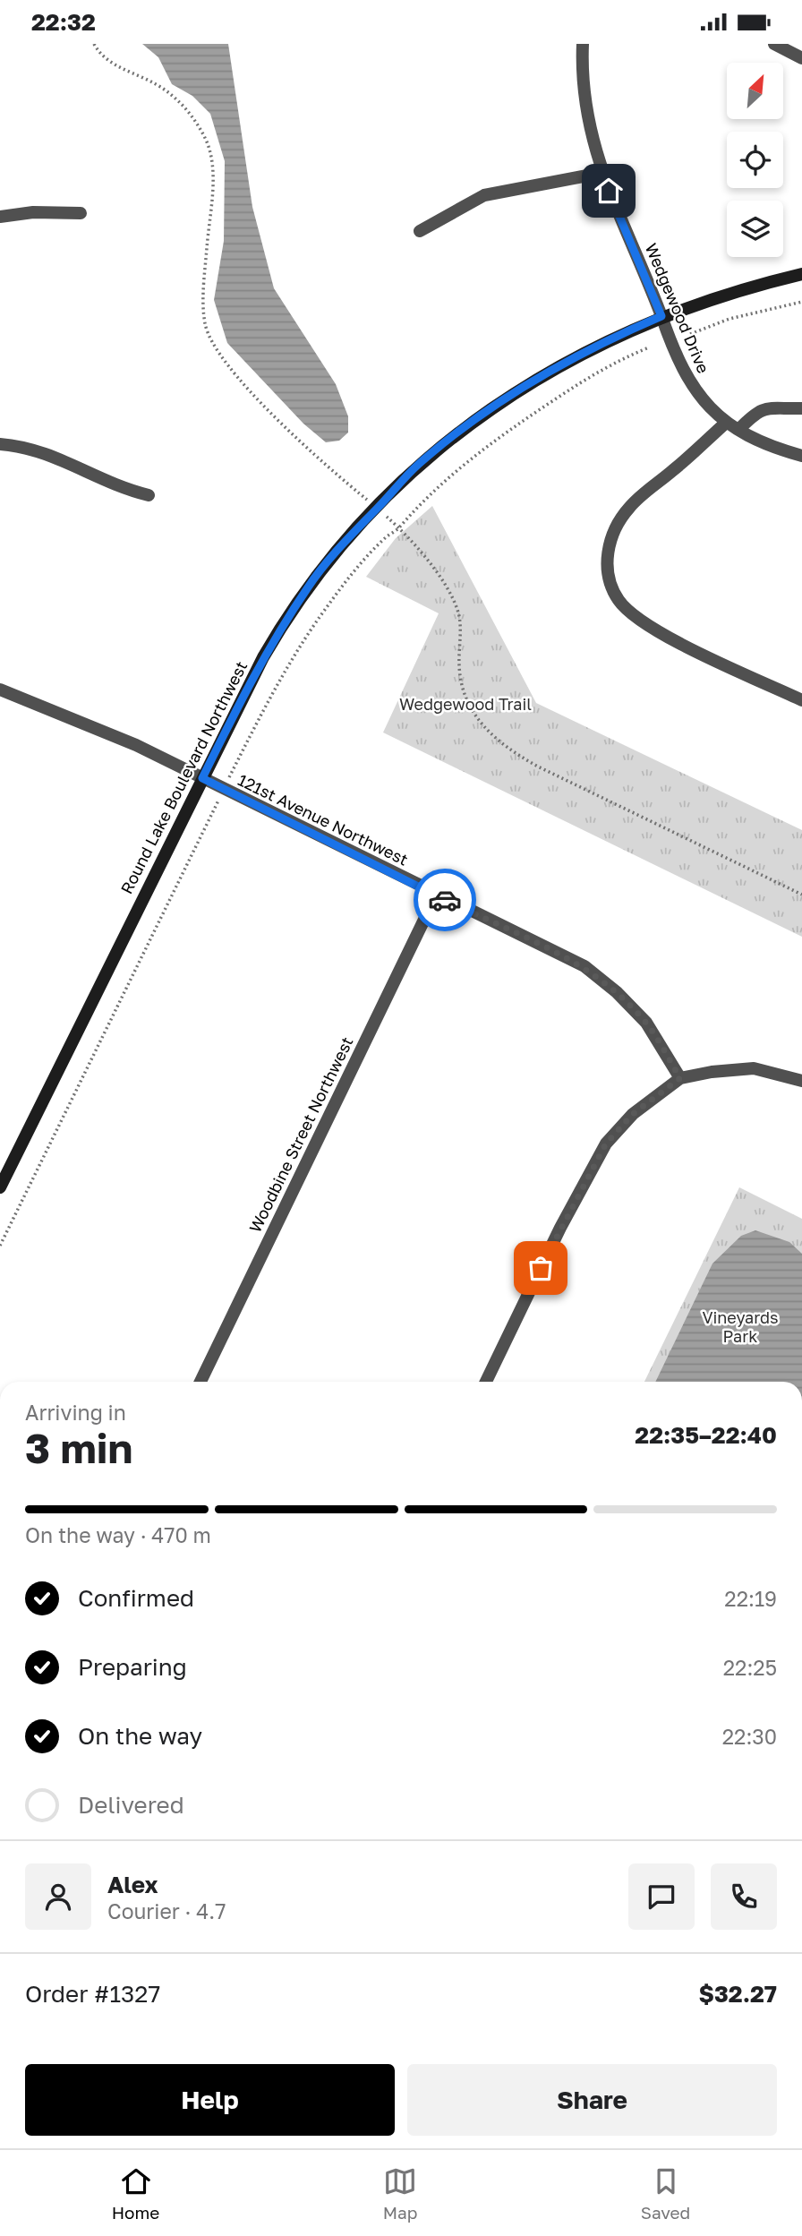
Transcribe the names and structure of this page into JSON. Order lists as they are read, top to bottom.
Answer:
{
  "streets": {
    "main road": ["Round Lake Boulevard Northwest"],
    "street": ["Wedgewood Drive", "121st Avenue Northwest", "Woodbine Street Northwest"]
  },
  "crossings": [
    ["Wedgewood Drive", "Round Lake Boulevard Northwest"],
    ["Round Lake Boulevard Northwest", "121st Avenue Northwest"],
    ["121st Avenue Northwest", "Woodbine Street Northwest"]
  ],
  "parks": ["Wedgewood Trail", "Vineyards Park"],
  "north": "top right",
  "page": {
    "status": "22:32",
    "heading": ["3 min", "Arriving in", "22:35–22:40"],
    "panel": [
      "Alex",
      "Courier · 4.7",
      "Order #1327",
      "$32.27"
    ],
    "bar": "On the way · 470 m",
    "list": [
      ["Confirmed", "22:19"],
      ["Preparing", "22:25"],
      ["On the way", "22:30"],
      "Delivered"
    ],
    "buttons": ["Help", "Share"],
    "tabs": ["Home", "Map", "Saved"]
  }
}
